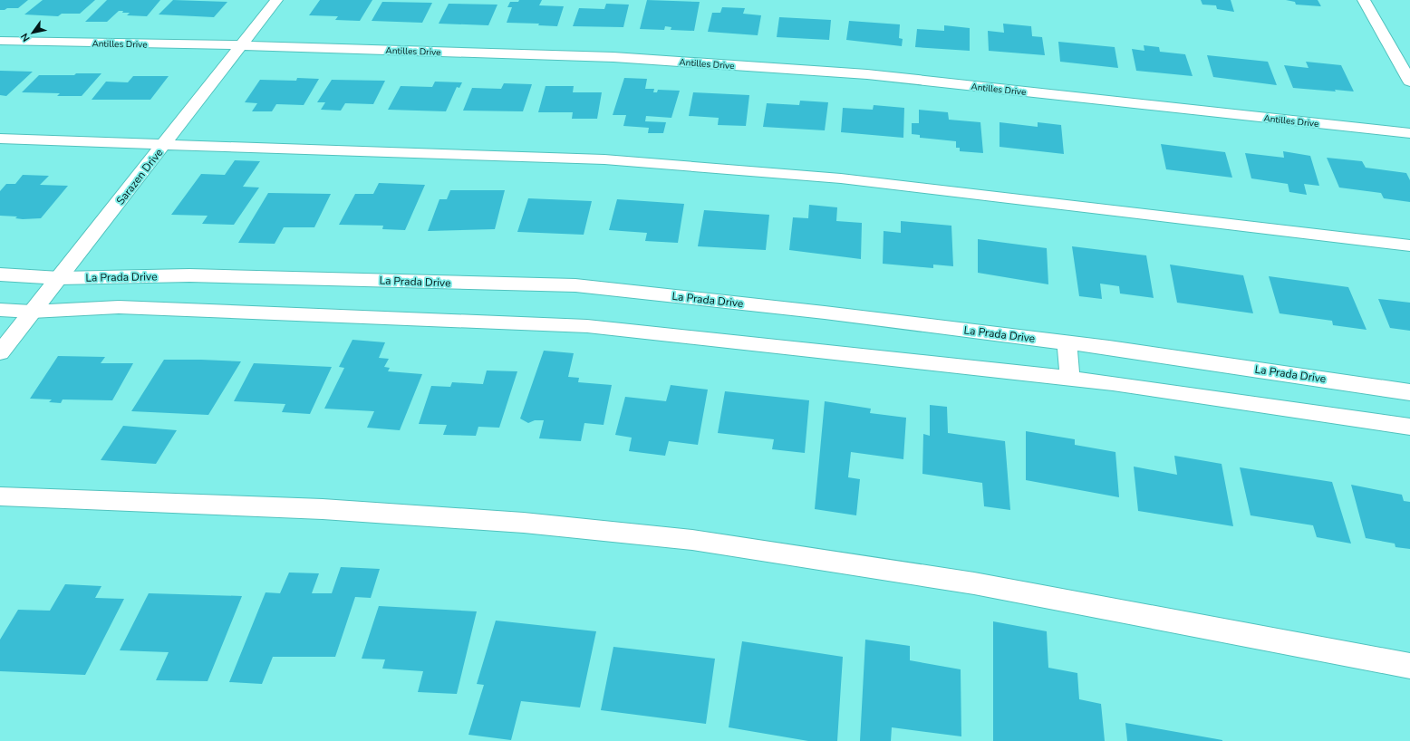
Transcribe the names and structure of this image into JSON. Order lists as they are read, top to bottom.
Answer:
{
  "streets": {
    "main road": ["Antilles Drive", "Sarazen Drive", "La Prada Drive"]
  },
  "crossings": [
    ["Antilles Drive", "Sarazen Drive"],
    ["Sarazen Drive", "La Prada Drive"]
  ],
  "north": "bottom left"
}
